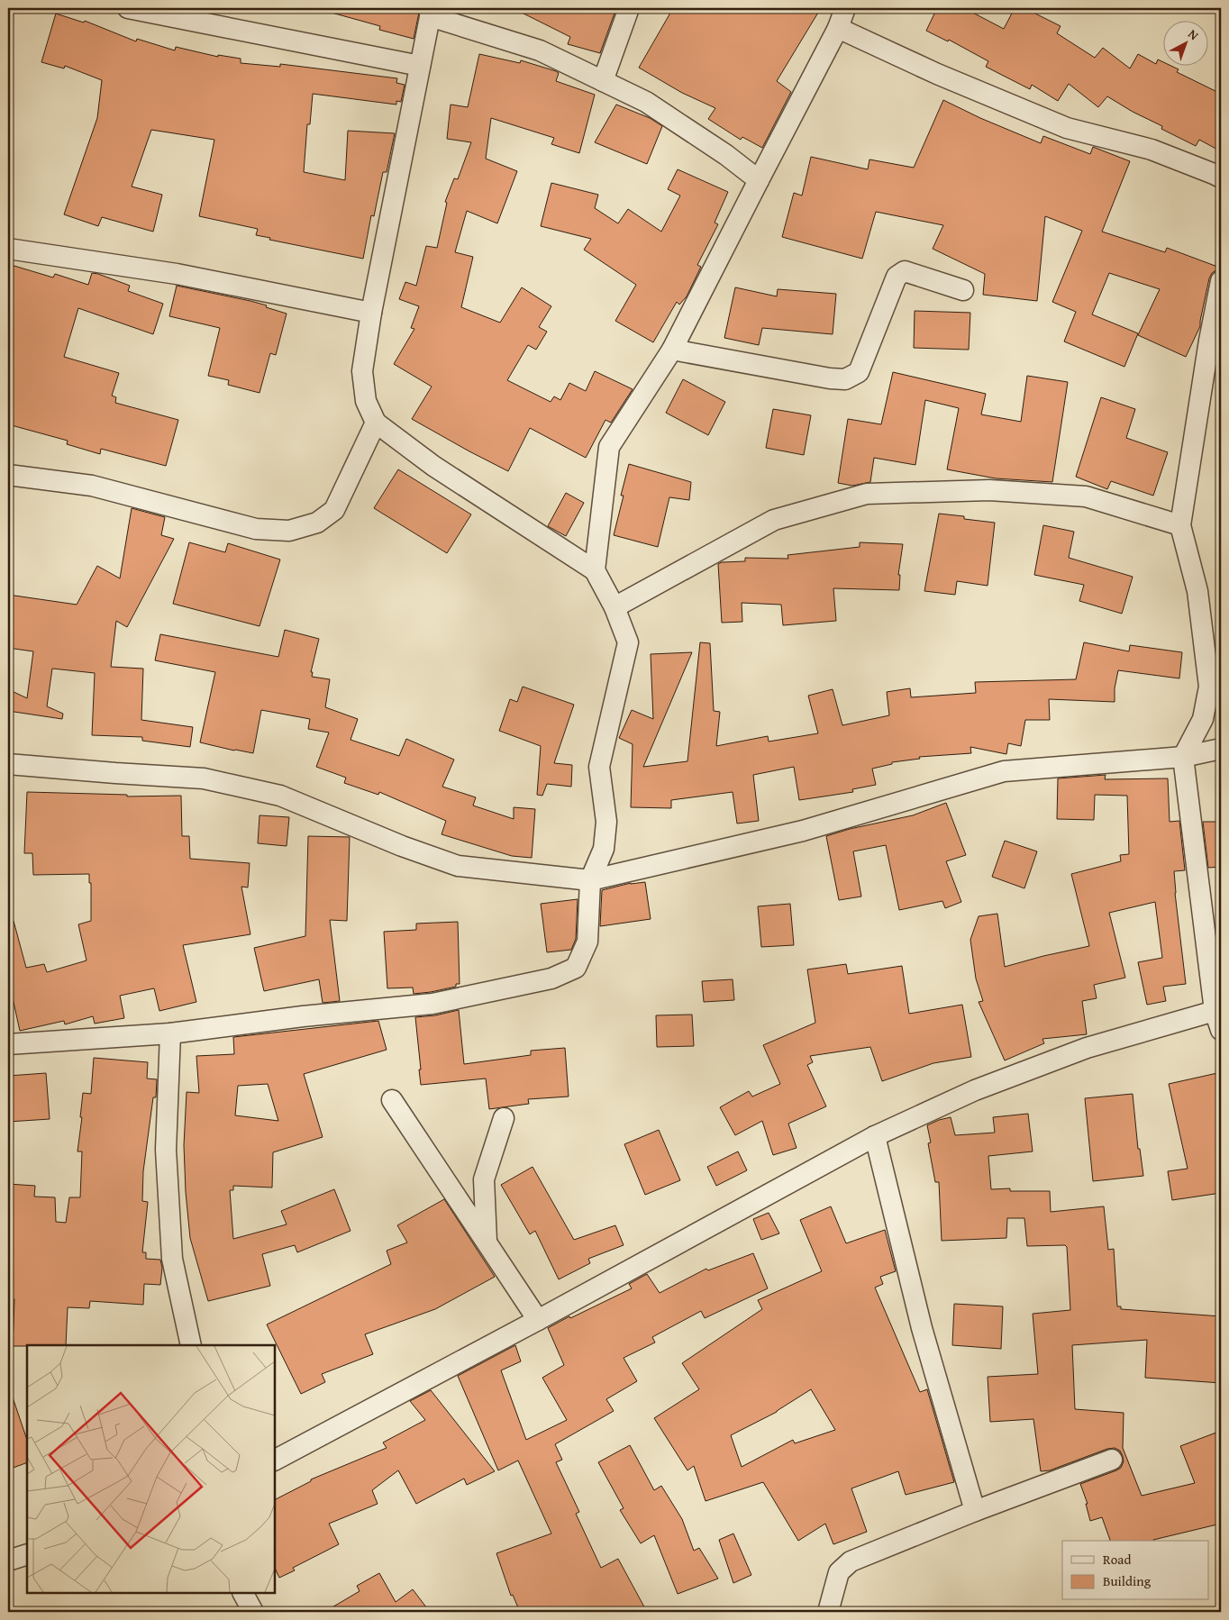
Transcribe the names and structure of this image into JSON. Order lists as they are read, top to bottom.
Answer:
{
  "legend": ["Road", "Building"],
  "north": "top right"
}
